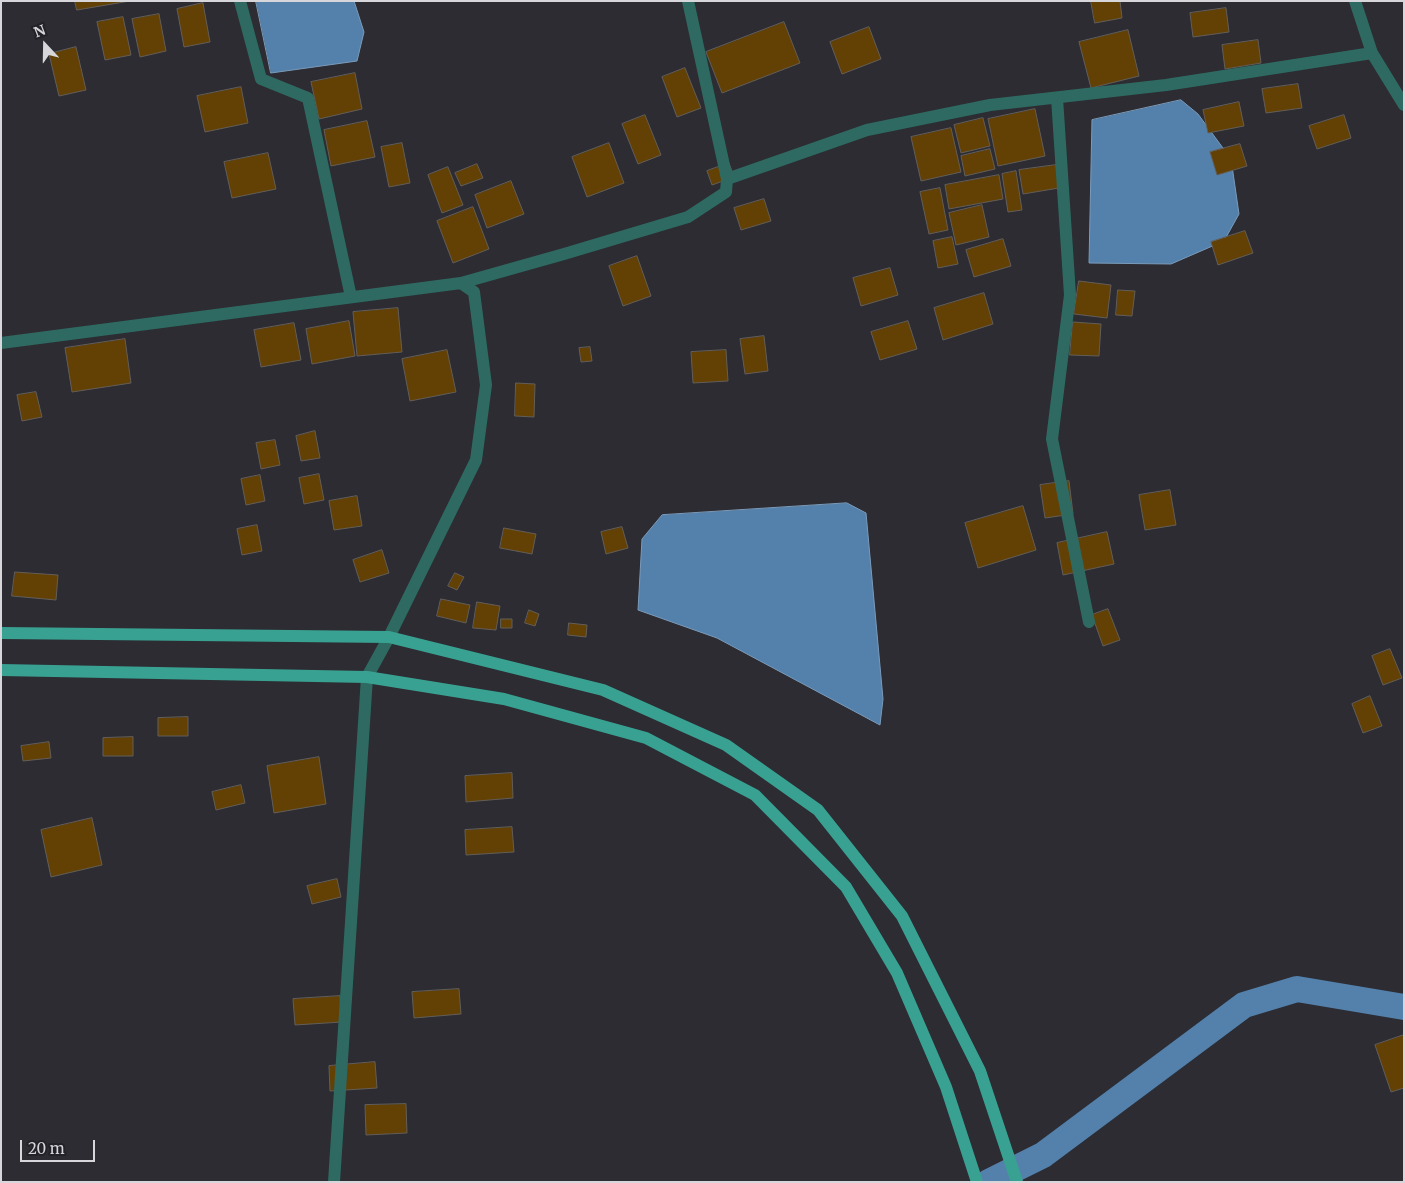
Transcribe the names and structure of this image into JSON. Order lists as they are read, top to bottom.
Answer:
{
  "scale_bar": "20 m",
  "north": "top"
}
